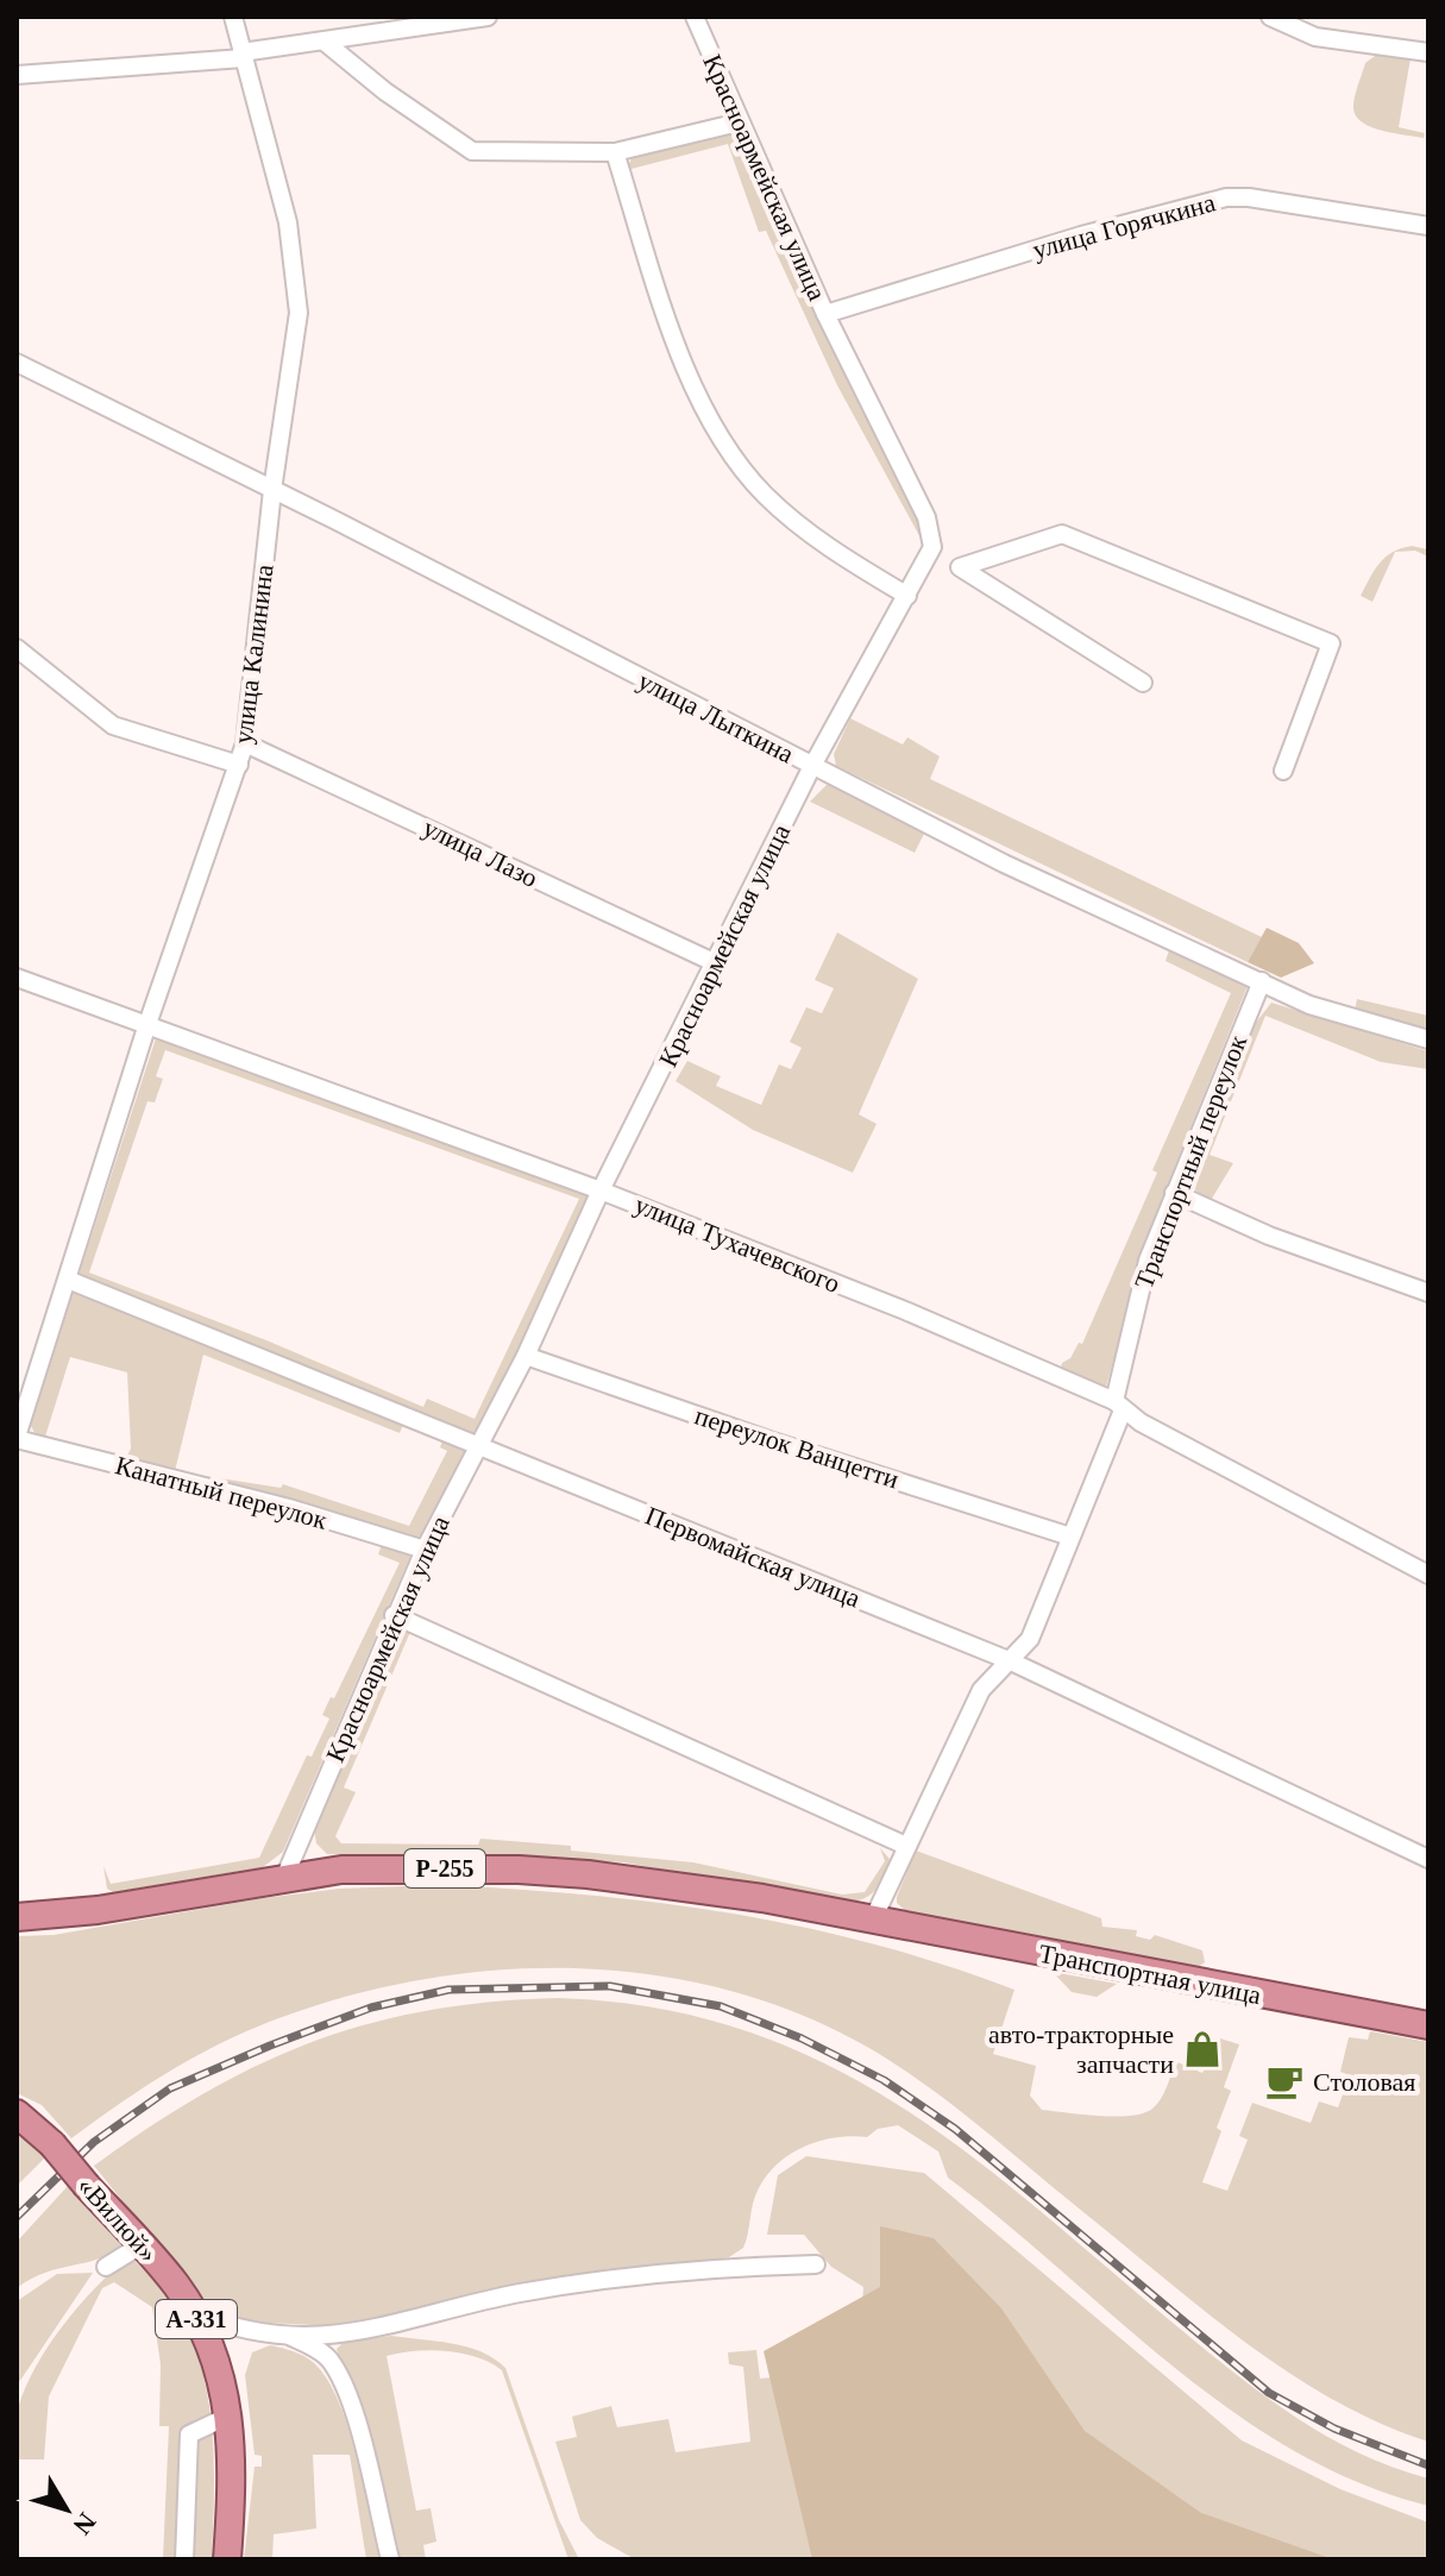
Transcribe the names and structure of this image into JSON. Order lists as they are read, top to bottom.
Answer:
{
  "streets": {
    "highway": [
      "Р-255",
      "Транспортная улица",
      "«Вилюй»",
      "А-331"
    ],
    "street": [
      "Красноармейская улица",
      "улица Горячкина",
      "улица Калинина",
      "улица Лыткина",
      "улица Лазо",
      "Транспортный переулок",
      "улица Тухачевского",
      "переулок Ванцетти",
      "Канатный переулок",
      "Первомайская улица"
    ]
  },
  "crossings": [
    ["Красноармейская улица", "улица Горячкина"],
    ["Красноармейская улица", "улица Лыткина"],
    ["Красноармейская улица", "улица Лазо"],
    ["Красноармейская улица", "улица Тухачевского"],
    ["Красноармейская улица", "переулок Ванцетти"],
    ["Красноармейская улица", "Канатный переулок"],
    ["Красноармейская улица", "Первомайская улица"],
    ["Красноармейская улица", "Р-255"],
    ["улица Калинина", "улица Лыткина"],
    ["улица Калинина", "улица Лазо"],
    ["улица Калинина", "улица Тухачевского"],
    ["улица Калинина", "Канатный переулок"],
    ["улица Калинина", "Первомайская улица"],
    ["улица Лыткина", "Транспортный переулок"],
    ["Транспортный переулок", "улица Тухачевского"],
    ["Транспортный переулок", "переулок Ванцетти"],
    ["Транспортный переулок", "Первомайская улица"],
    ["Транспортный переулок", "Р-255"],
    ["Транспортный переулок", "Транспортная улица"],
    ["Р-255", "Транспортная улица"]
  ],
  "places": {
    "shop": ["авто-тракторные запчасти"],
    "cafe": ["Столовая"]
  },
  "north": "bottom right"
}
